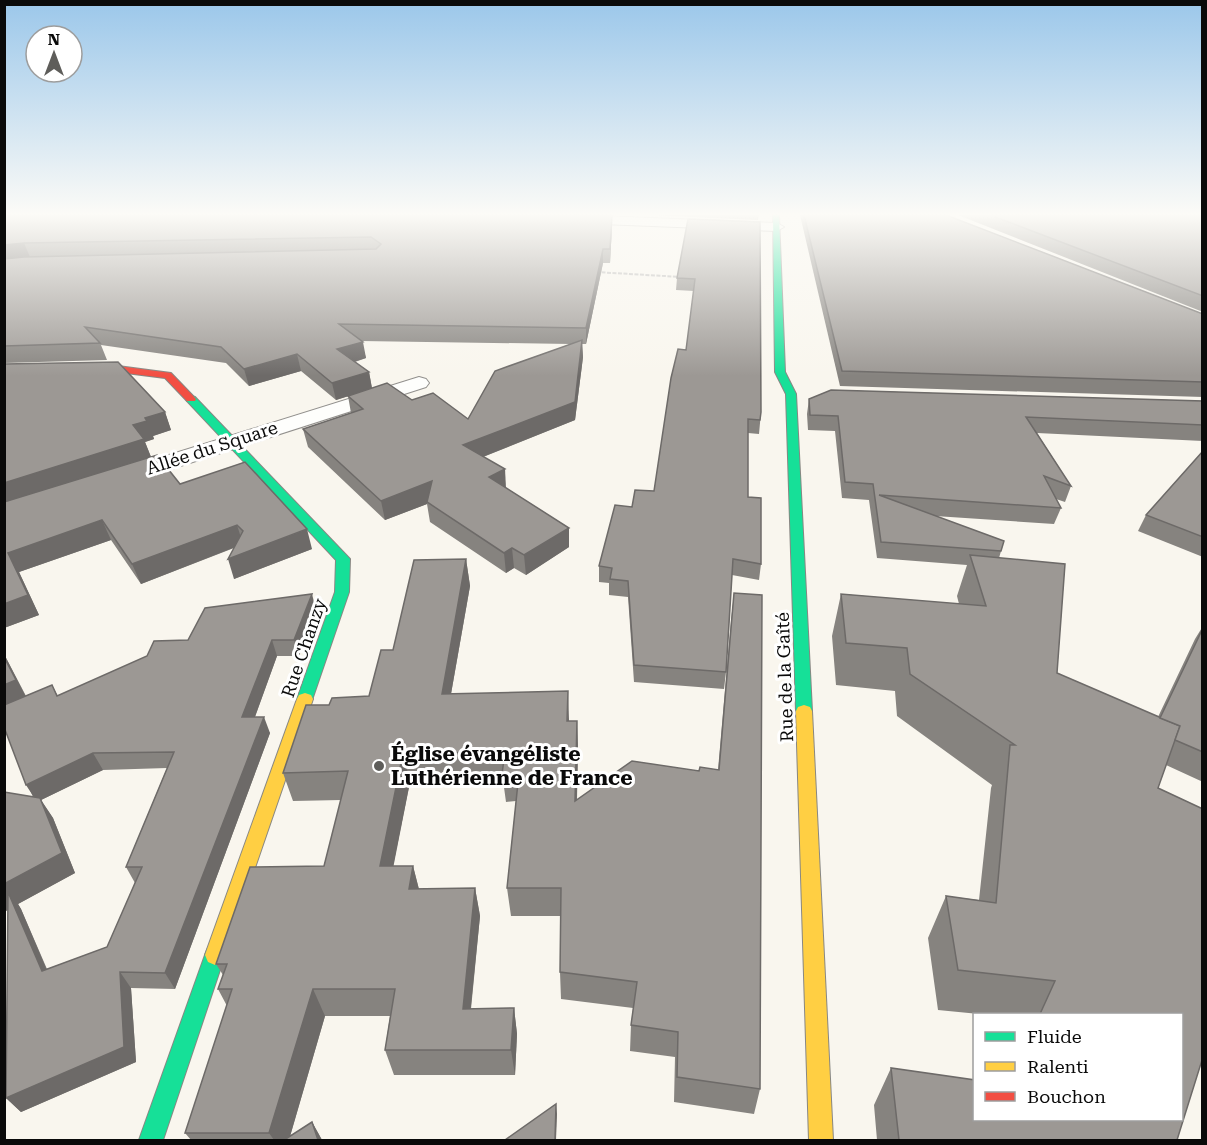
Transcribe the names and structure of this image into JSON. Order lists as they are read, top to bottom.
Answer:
{
  "streets": {
    "street": ["Rue Chanzy", "Rue de la Gaîté"],
    "lane": ["Allée du Square"]
  },
  "crossings": [
    ["Allée du Square", "Rue Chanzy"]
  ],
  "places": ["Église évangéliste Luthérienne de France"],
  "legend": ["Fluide", "Ralenti", "Bouchon"],
  "north": "top"
}
